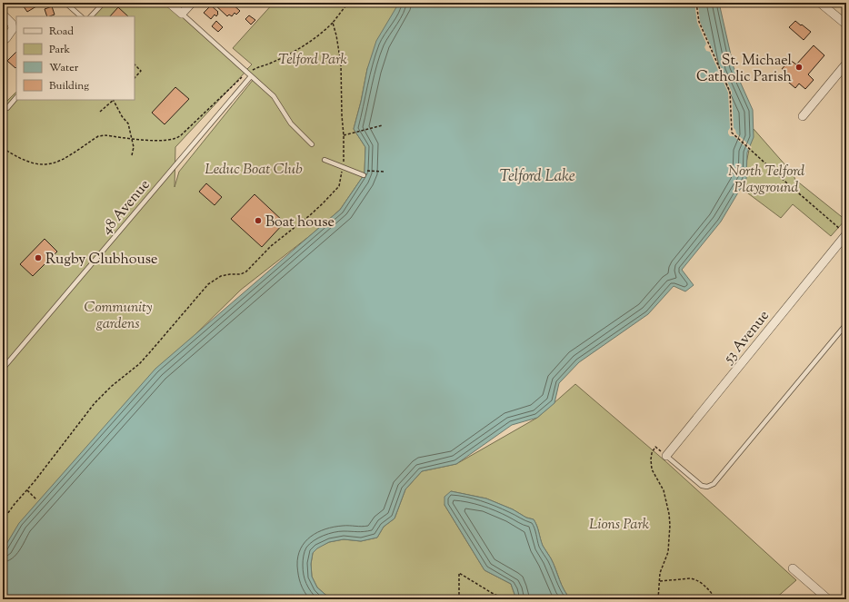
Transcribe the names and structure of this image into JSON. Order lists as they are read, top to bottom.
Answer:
{
  "streets": {
    "street": ["53 Avenue"],
    "lane": ["48 Avenue"]
  },
  "water": ["Telford Lake"],
  "parks": [
    "Telford Park",
    "Leduc Boat Club",
    "North Telford Playground",
    "Community gardens",
    "Lions Park"
  ],
  "places": ["St. Michael Catholic Parish", "Boat house", "Rugby Clubhouse"],
  "legend": [
    "Road",
    "Park",
    "Water",
    "Building"
  ]
}
